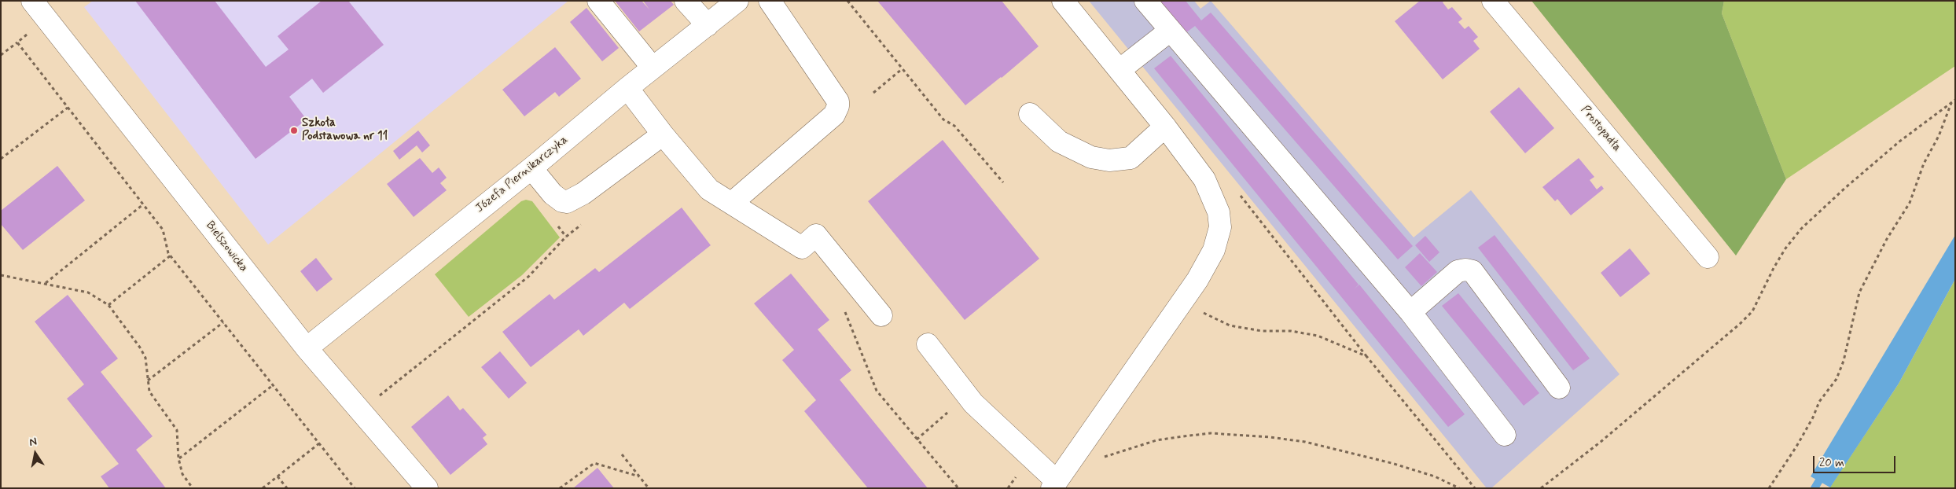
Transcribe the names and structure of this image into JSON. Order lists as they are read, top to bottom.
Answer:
{
  "streets": {
    "street": ["Prostopadła", "Józefa Piernikarczyka", "Bielszowicka"]
  },
  "crossings": [
    ["Józefa Piernikarczyka", "Bielszowicka"]
  ],
  "places": ["Szkoła Podstawowa nr 11"],
  "scale_bar": "20 m",
  "north": "top"
}
